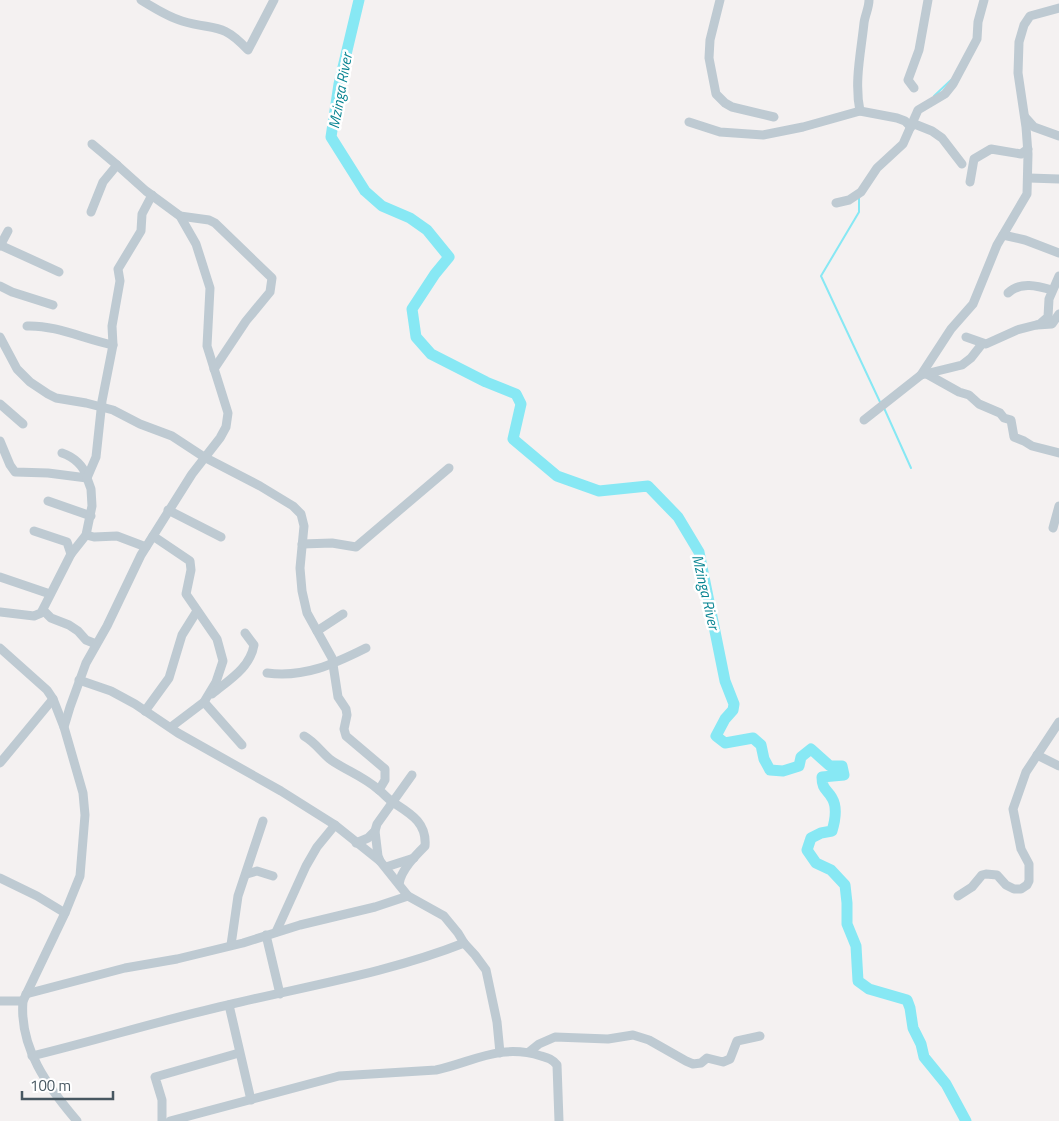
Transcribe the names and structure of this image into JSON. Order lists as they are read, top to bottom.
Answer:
{
  "water": ["Mzinga River"],
  "scale_bar": "100 m"
}
